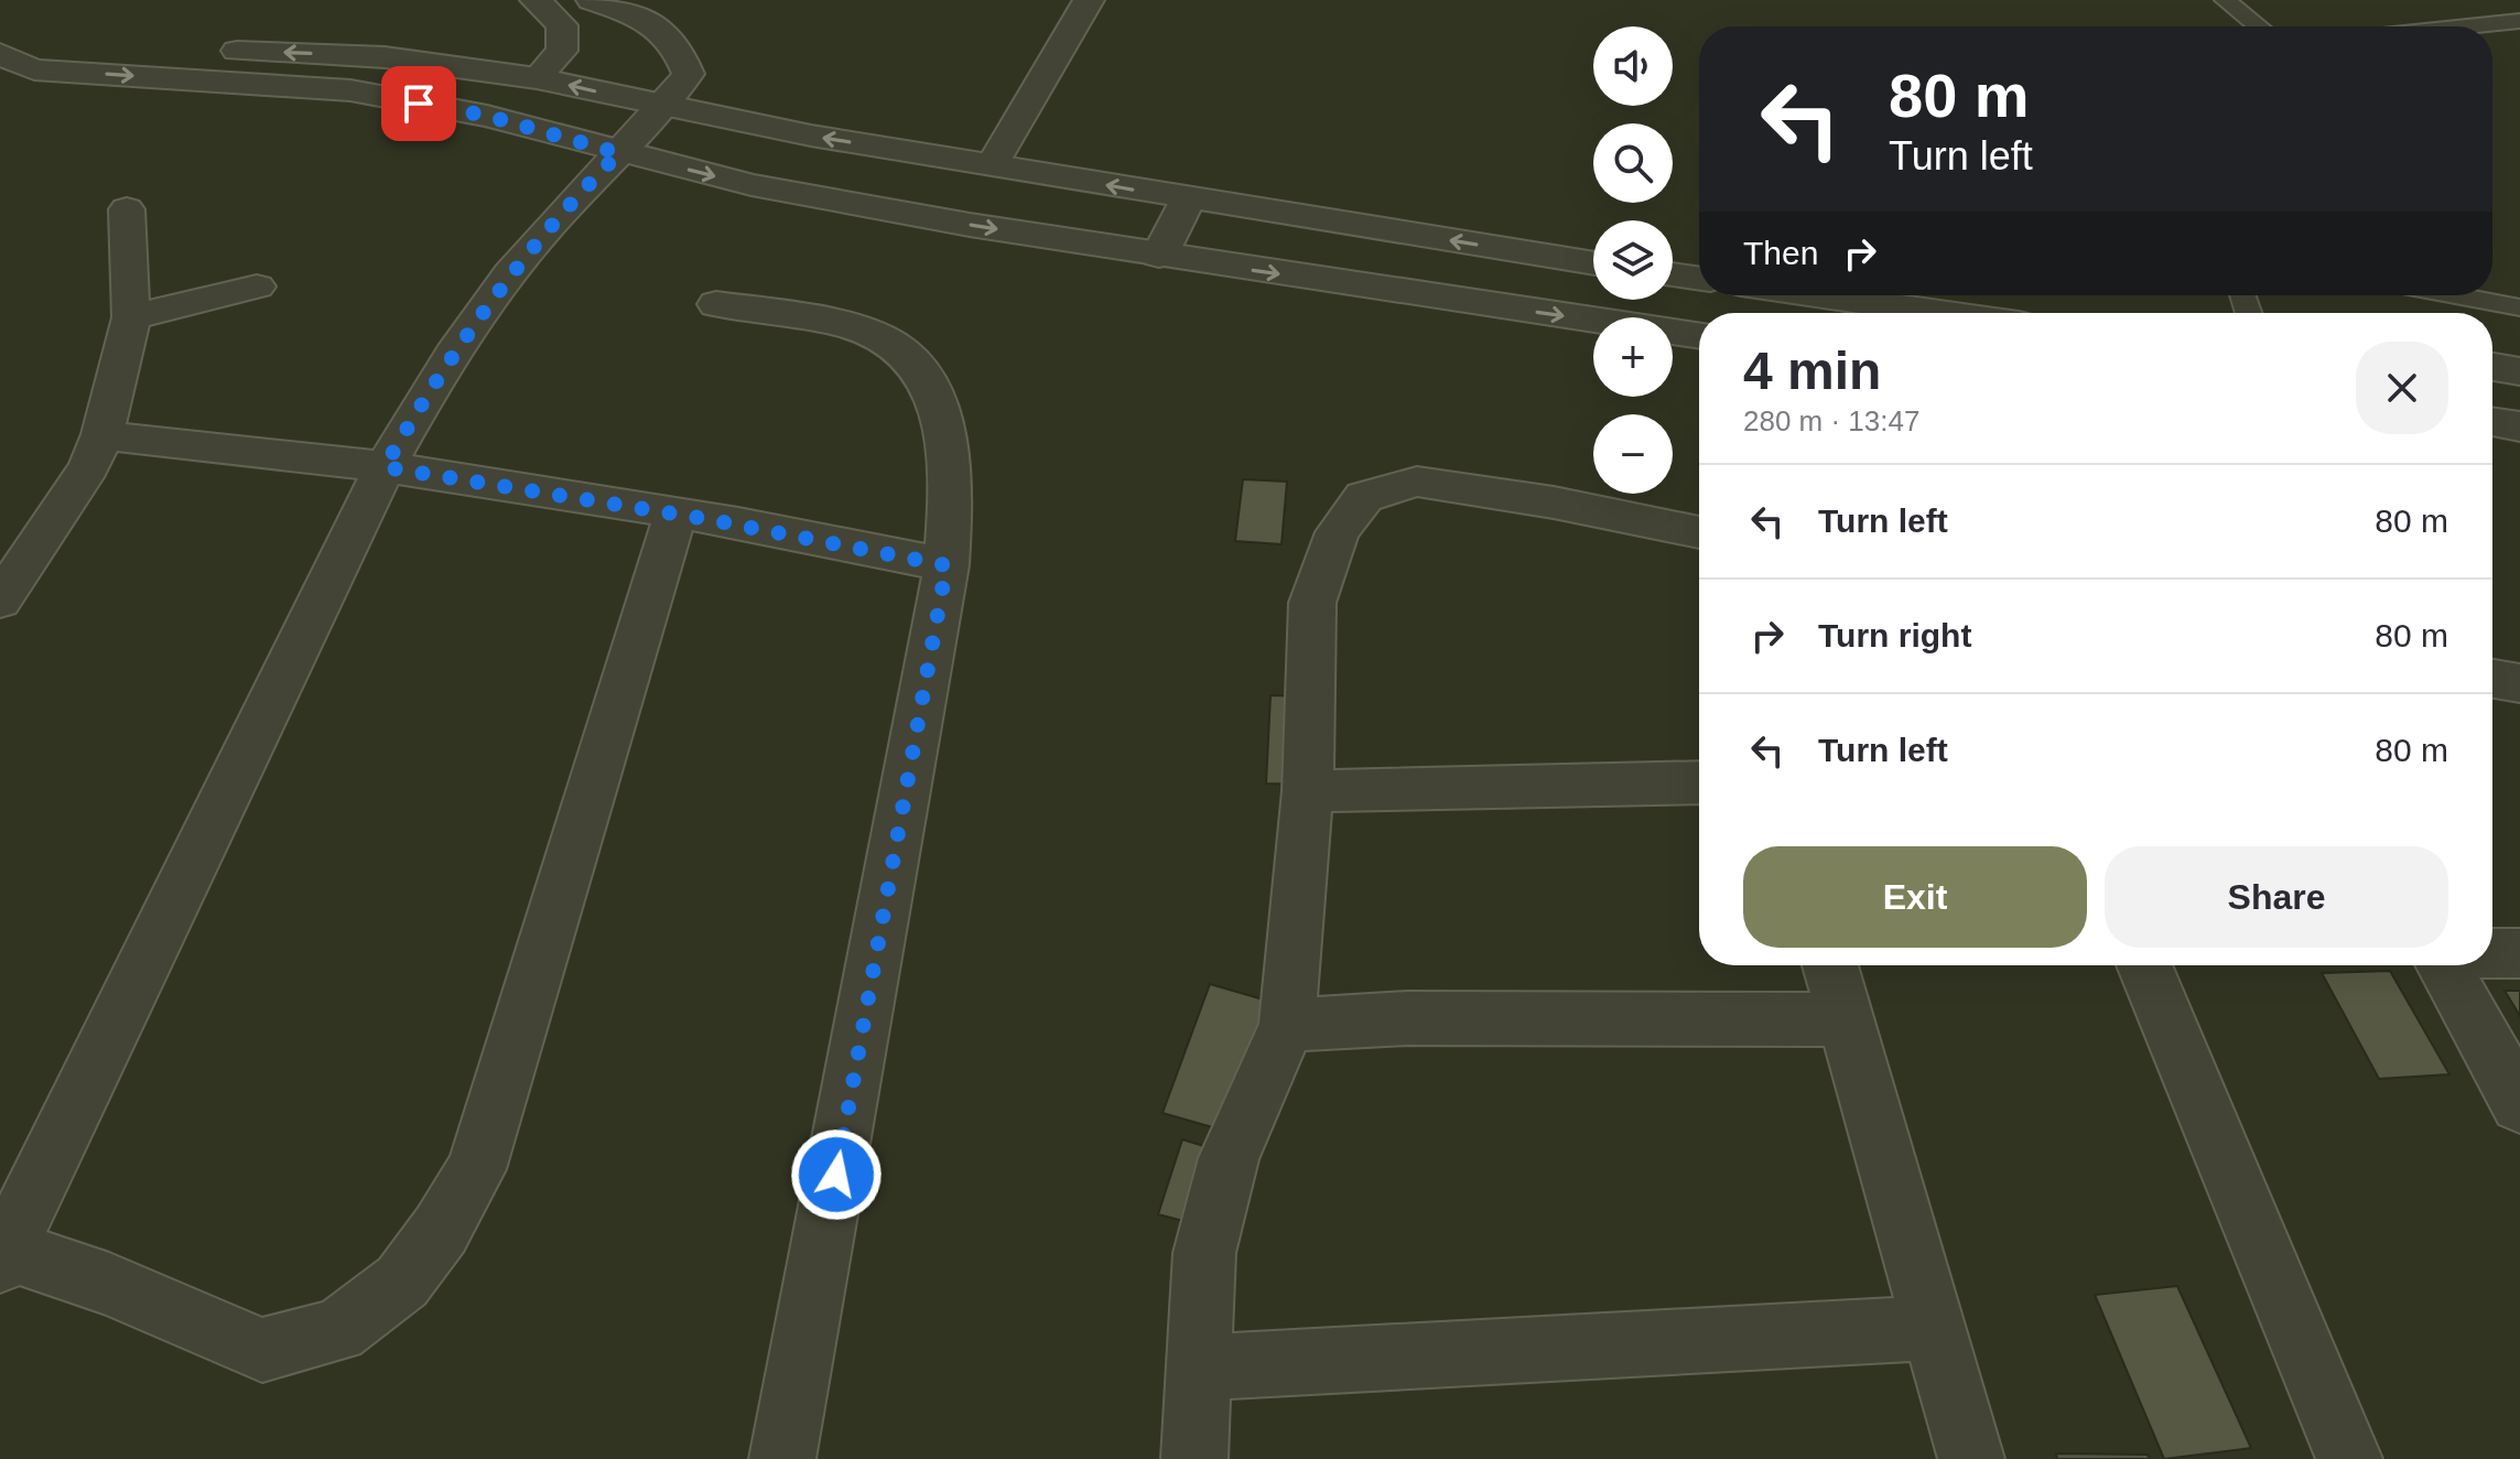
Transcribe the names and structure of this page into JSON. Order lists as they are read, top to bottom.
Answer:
{
  "page": {
    "map_buttons": ["+", "−"],
    "turn": ["80 m", "Turn left"],
    "then": "Then",
    "heading": ["4 min", "280 m · 13:47"],
    "list": [
      {
        "name": "Turn left",
        "value": "80 m"
      },
      {
        "name": "Turn right",
        "value": "80 m"
      },
      {
        "name": "Turn left",
        "value": "80 m"
      }
    ],
    "buttons": ["Exit", "Share"]
  }
}
